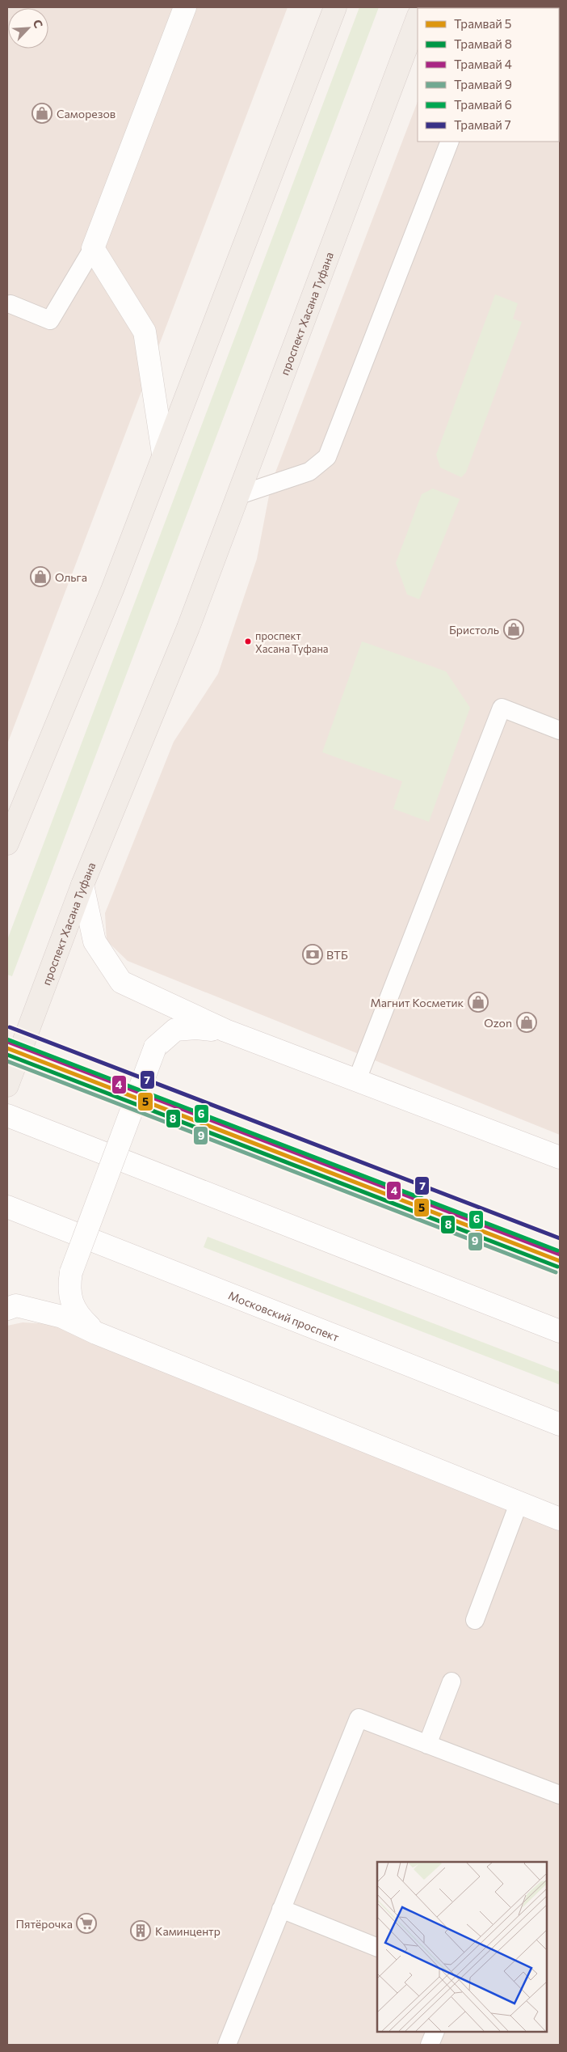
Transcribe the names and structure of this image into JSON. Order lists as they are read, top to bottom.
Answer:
{
  "streets": {
    "main road": ["проспект Хасана Туфана", "Московский проспект"]
  },
  "places": {
    "shop": [
      "Саморезов",
      "Ольга",
      "Бристоль",
      "Магнит Косметик",
      "Ozon"
    ],
    "other": ["проспект Хасана Туфана"],
    "bank": ["ВТБ"],
    "supermarket": ["Пятёрочка"],
    "building": ["Каминцентр"]
  },
  "lines": [
    "tram line 7",
    "tram line 6",
    "tram line 4",
    "tram line 5",
    "tram line 8",
    "tram line 9"
  ],
  "legend": [
    "Трамвай 5",
    "Трамвай 8",
    "Трамвай 4",
    "Трамвай 9",
    "Трамвай 6",
    "Трамвай 7"
  ],
  "north": "top right"
}
